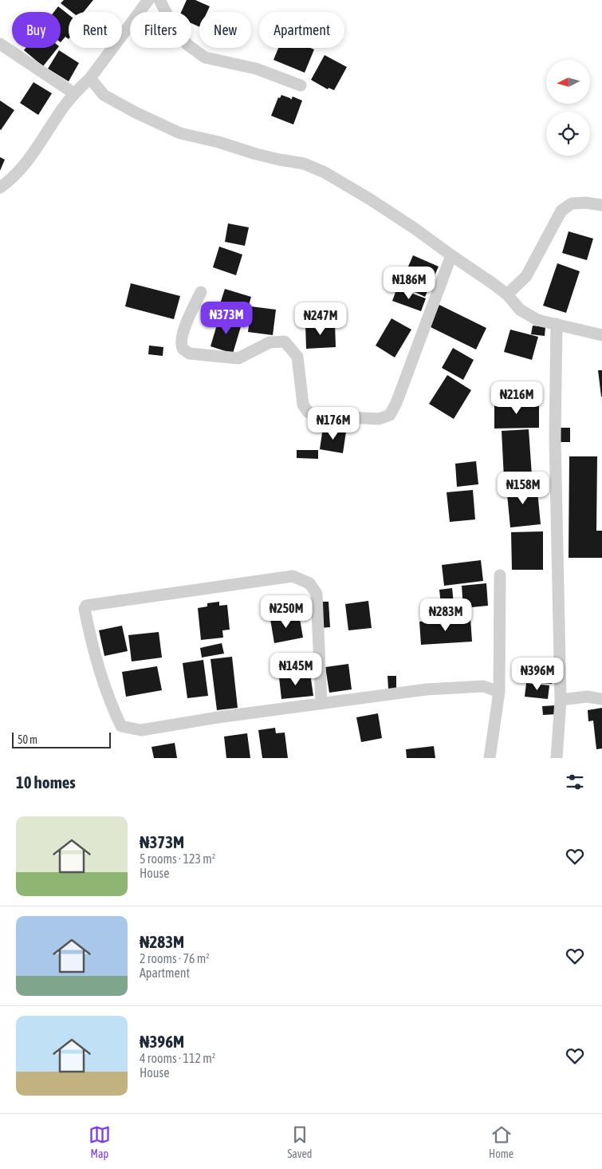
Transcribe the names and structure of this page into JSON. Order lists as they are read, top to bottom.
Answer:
{
  "scale_bar": "50 m",
  "north": "left",
  "page": {
    "chip": [
      "Buy",
      "Rent",
      "Filters",
      "New",
      "Apartment"
    ],
    "price": [
      "₦186M",
      "₦373M",
      "₦247M",
      "₦216M",
      "₦176M",
      "₦158M",
      "₦250M",
      "₦283M",
      "₦145M",
      "₦396M"
    ],
    "scale": "50 m",
    "heading": "10 homes",
    "list": [
      {
        "name": "₦373M",
        "note": "5 rooms · 123 m² · House"
      },
      {
        "name": "₦283M",
        "note": "2 rooms · 76 m² · Apartment"
      },
      {
        "name": "₦396M",
        "note": "4 rooms · 112 m² · House"
      }
    ],
    "tabs": ["Map", "Saved", "Home"]
  }
}
